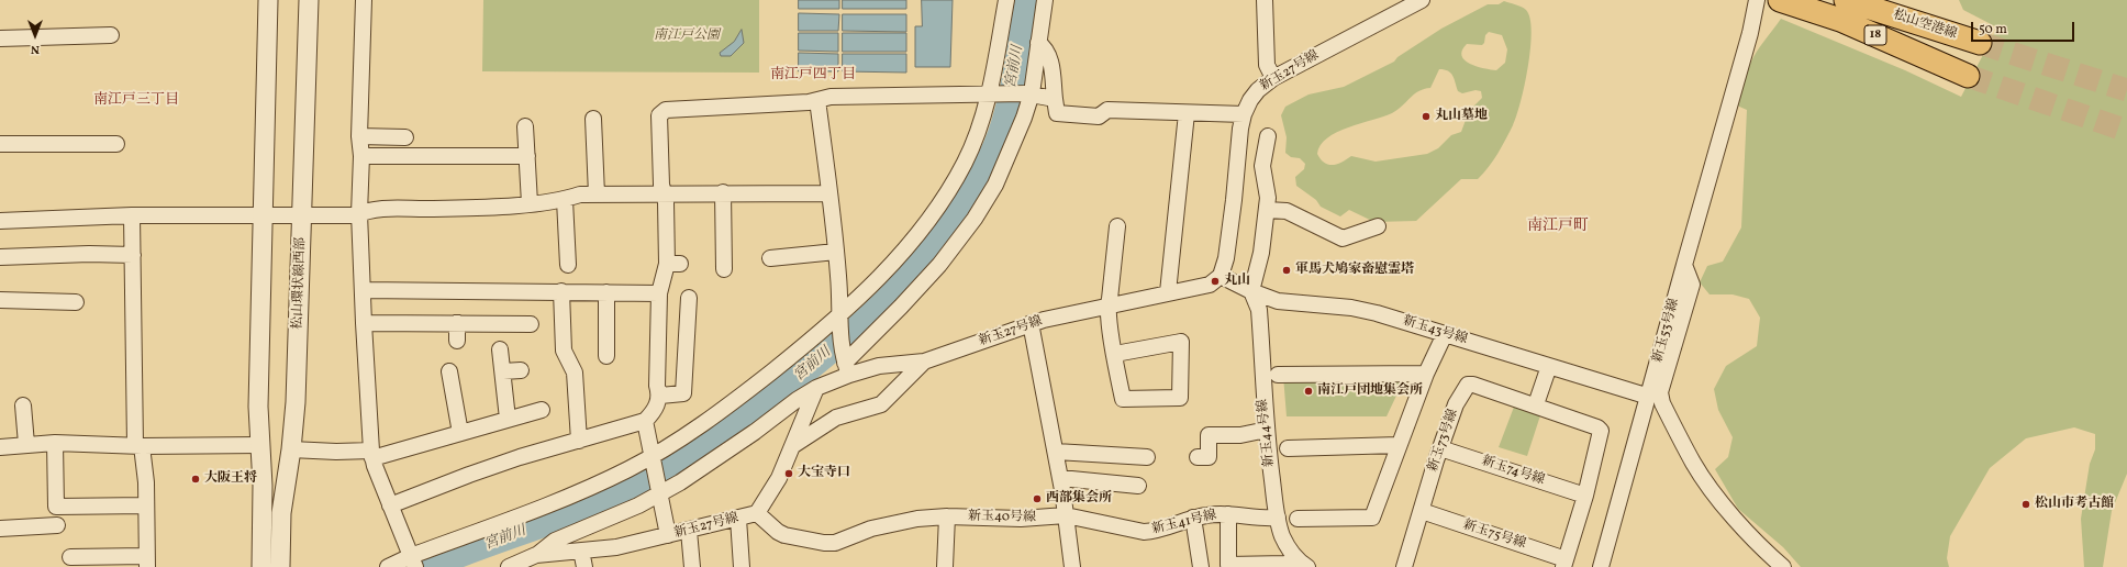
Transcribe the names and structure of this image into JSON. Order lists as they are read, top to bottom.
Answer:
{
  "streets": {
    "main road": ["松山空港線", "18"],
    "street": [
      "新玉27号線",
      "松山環状線西部",
      "新玉43号線",
      "新玉53号線",
      "新玉44号線",
      "新玉73号線",
      "新玉74号線",
      "新玉40号線",
      "新玉41号線",
      "新玉75号線"
    ]
  },
  "crossings": [
    ["新玉27号線", "新玉43号線"],
    ["新玉27号線", "新玉40号線"],
    ["新玉43号線", "新玉53号線"],
    ["新玉43号線", "新玉44号線"],
    ["新玉44号線", "新玉41号線"],
    ["新玉73号線", "新玉74号線"],
    ["新玉73号線", "新玉75号線"],
    ["新玉40号線", "新玉41号線"]
  ],
  "districts": ["南江戸四丁目", "南江戸三丁目", "南江戸町"],
  "water": ["宮前川"],
  "parks": ["南江戸公園"],
  "places": [
    "丸山墓地",
    "軍馬犬鳩家畜慰霊塔",
    "丸山",
    "南江戸団地集会所",
    "大宝寺口",
    "大阪王将",
    "西部集会所",
    "松山市考古館"
  ],
  "scale_bar": "50 m",
  "north": "bottom"
}
